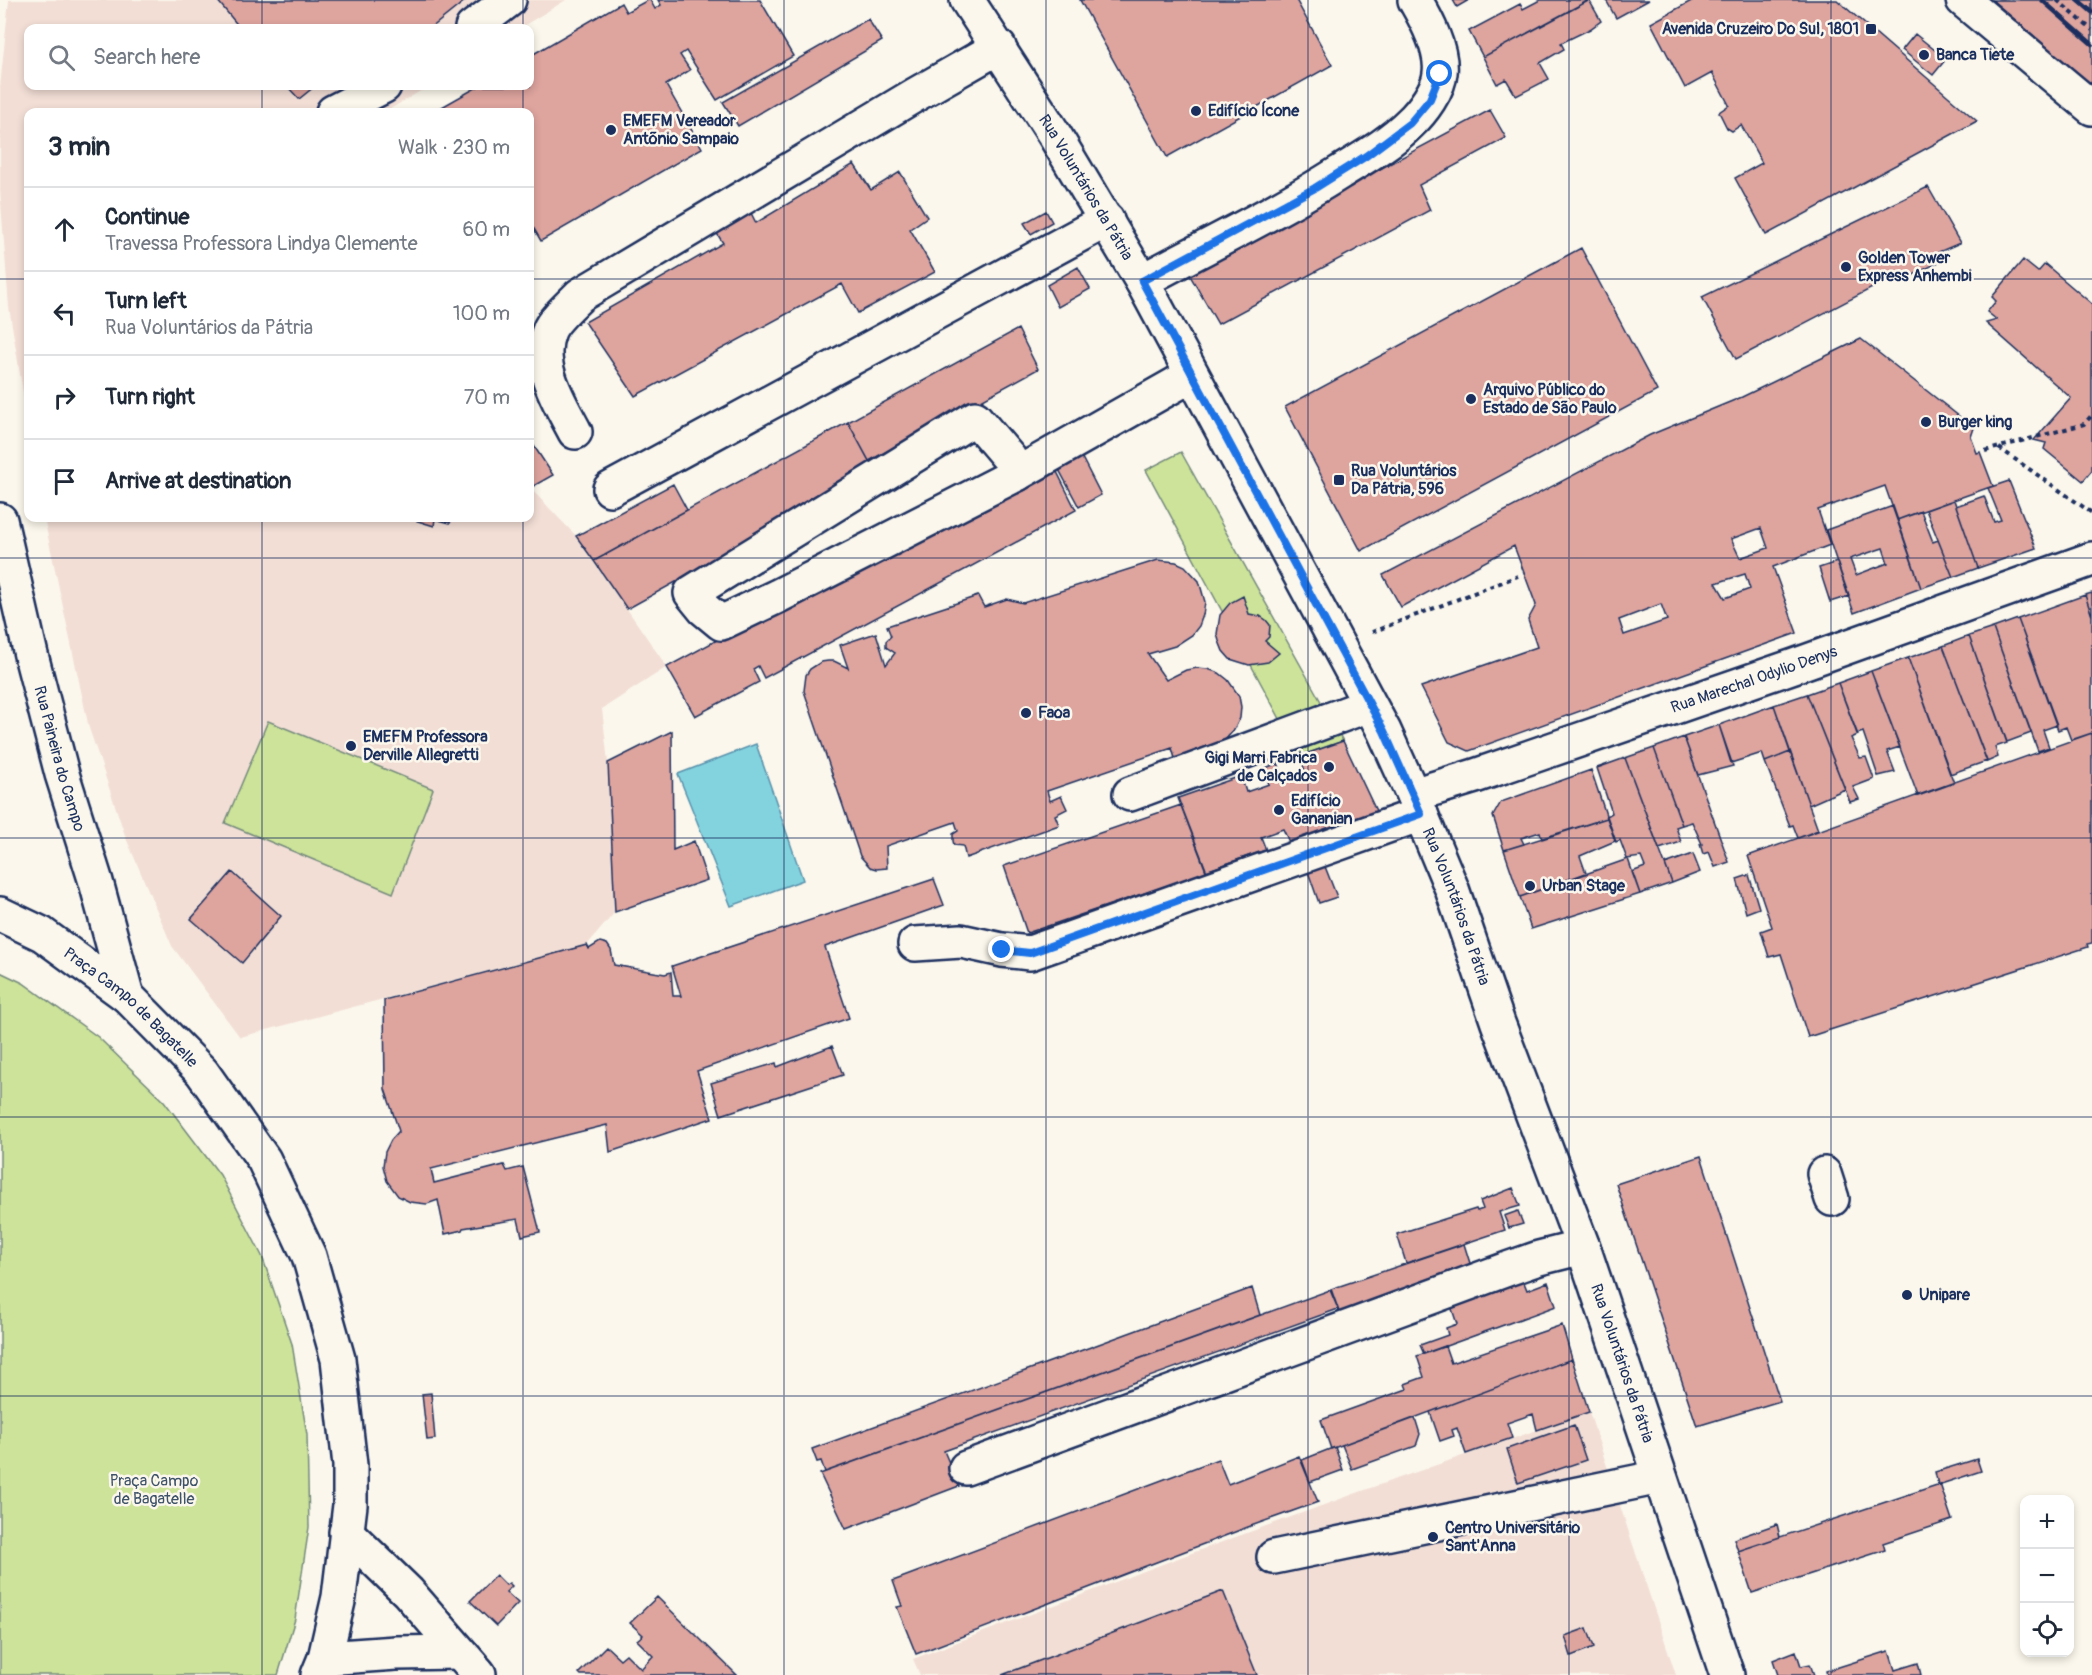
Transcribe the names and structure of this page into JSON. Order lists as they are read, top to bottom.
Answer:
{
  "streets": {
    "main road": [
      "Rua Voluntários da Pátria",
      "Rua Marechal Odylio Denys",
      "Rua Paineira do Campo",
      "Praça Campo de Bagatelle"
    ]
  },
  "crossings": [
    ["Rua Voluntários da Pátria", "Rua Marechal Odylio Denys"],
    ["Rua Paineira do Campo", "Praça Campo de Bagatelle"]
  ],
  "parks": ["Praça Campo de Bagatelle"],
  "places": {
    "transit": ["Avenida Cruzeiro Do Sul, 1801", "Rua Voluntários Da Pátria, 596"],
    "other": [
      "Banca Tiete",
      "Edifício Ícone",
      "EMEFM Vereador Antõnio Sampaio",
      "Golden Tower Express Anhembi",
      "Arquivo Público do Estado de São Paulo",
      "Burger king",
      "Faoa",
      "EMEFM Professora Derville Allegretti",
      "Gigi Marri Fabrica de Calçados",
      "Edifício Gananian",
      "Urban Stage",
      "Unipare",
      "Centro Universitário Sant'Anna"
    ]
  },
  "page": {
    "search": "Search here",
    "heading": ["3 min", "Walk · 230 m"],
    "list": [
      ["Continue", "Travessa Professora Lindya Clemente", "60 m"],
      ["Turn left", "Rua Voluntários da Pátria", "100 m"],
      ["Turn right", "70 m"],
      "Arrive at destination"
    ],
    "map_buttons": ["+", "−"]
  }
}
